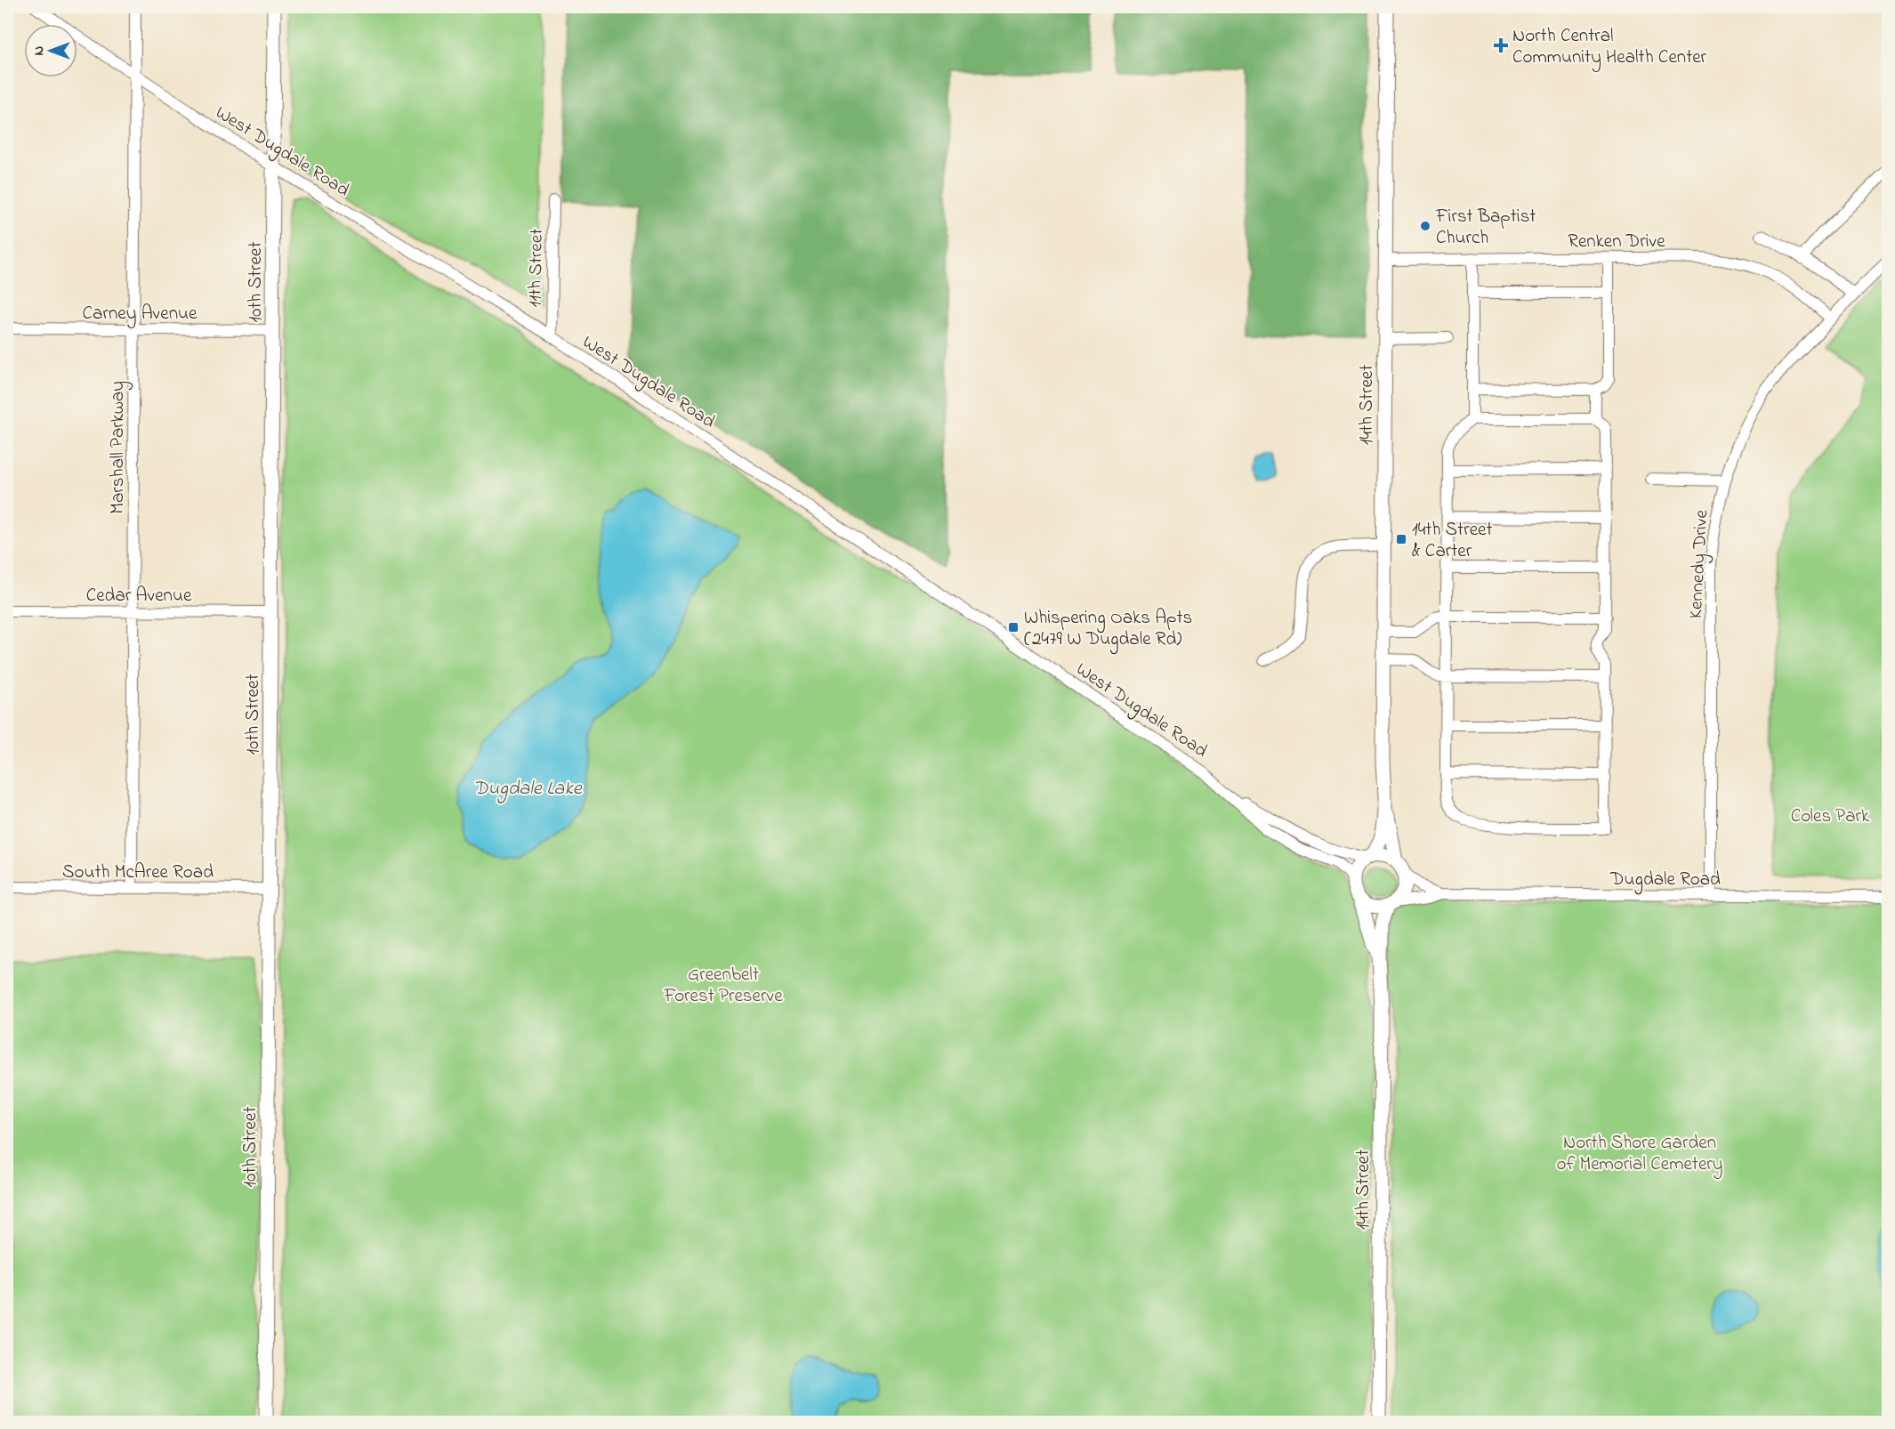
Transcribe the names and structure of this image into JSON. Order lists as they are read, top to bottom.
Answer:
{
  "streets": {
    "street": [
      "West Dugdale Road",
      "Renken Drive",
      "11th Street",
      "10th Street",
      "Carney Avenue",
      "14th Street",
      "Marshall Parkway",
      "Kennedy Drive",
      "Cedar Avenue",
      "South McAree Road",
      "Dugdale Road"
    ]
  },
  "crossings": [
    ["West Dugdale Road", "11th Street"],
    ["West Dugdale Road", "10th Street"],
    ["West Dugdale Road", "Marshall Parkway"],
    ["Renken Drive", "14th Street"],
    ["Renken Drive", "Kennedy Drive"],
    ["10th Street", "Carney Avenue"],
    ["10th Street", "Cedar Avenue"],
    ["10th Street", "South McAree Road"],
    ["Carney Avenue", "Marshall Parkway"],
    ["Marshall Parkway", "Cedar Avenue"],
    ["Marshall Parkway", "South McAree Road"],
    ["Kennedy Drive", "Dugdale Road"]
  ],
  "water": ["Dugdale Lake"],
  "parks": ["Coles Park", "Greenbelt Forest Preserve", "North Shore Garden of Memorial Cemetery"],
  "places": {
    "health": ["North Central Community Health Center"],
    "other": ["First Baptist Church"],
    "transit": ["14th Street & Carter", "Whispering Oaks Apts (2479 W Dugdale Rd)"]
  },
  "north": "left"
}
